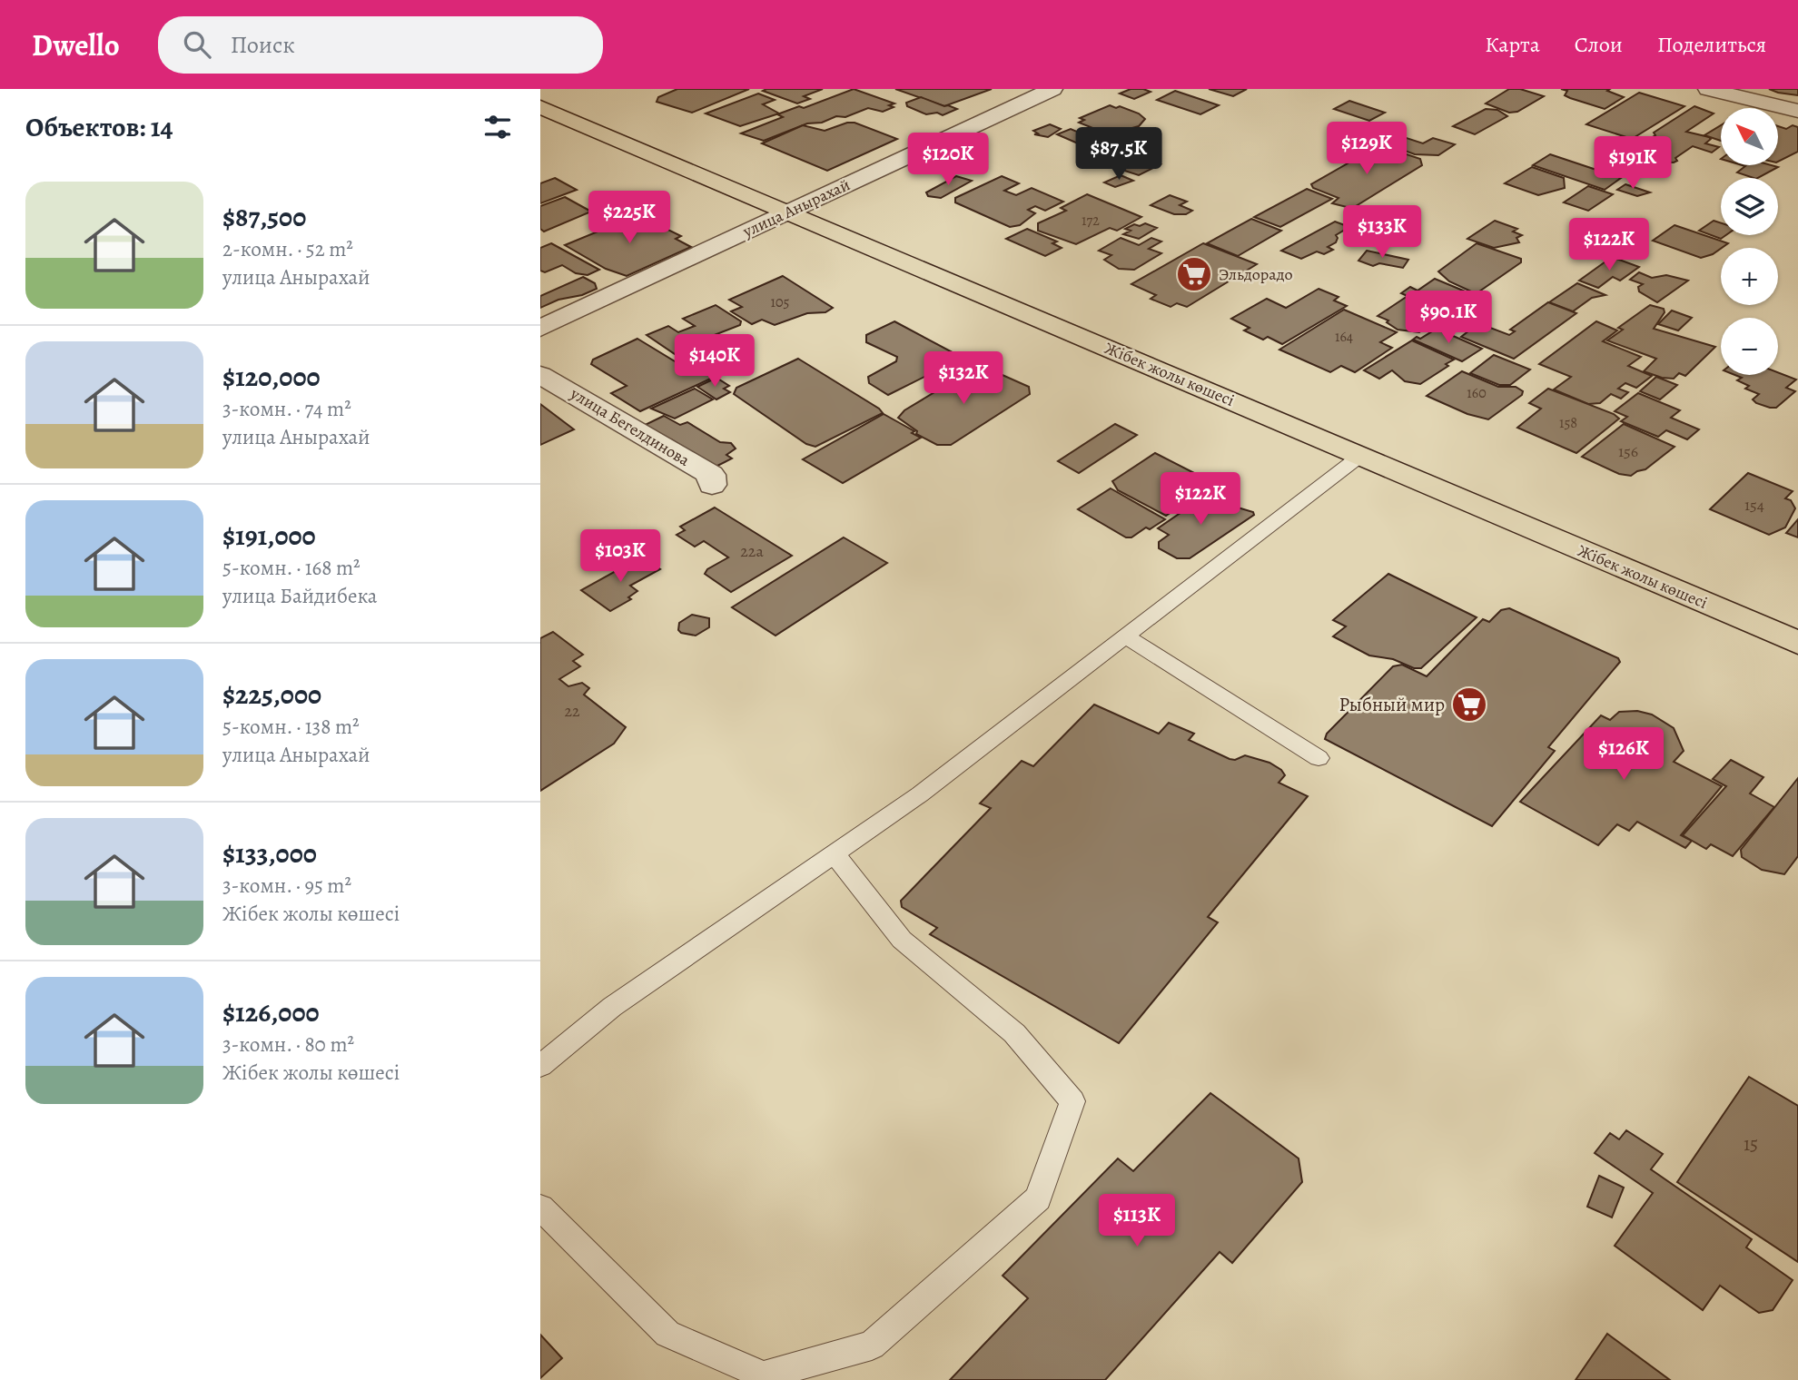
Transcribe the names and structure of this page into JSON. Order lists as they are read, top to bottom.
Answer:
{
  "streets": {
    "highway": ["Жібек жолы көшесі"],
    "street": ["улица Анырахай", "улица Бегелдинова"]
  },
  "crossings": [
    ["улица Анырахай", "Жібек жолы көшесі"]
  ],
  "places": {
    "supermarket": ["Эльдорадо", "Рыбный мир"]
  },
  "house_numbers": [
    "172",
    "105",
    "164",
    "160",
    "158",
    "156",
    "154",
    "22а",
    "22",
    "15"
  ],
  "north": "top left",
  "page": {
    "header": "Dwello",
    "search": "Поиск",
    "nav": ["Карта", "Слои", "Поделиться"],
    "heading": "Объектов: 14",
    "map_buttons": ["+", "−"],
    "price": [
      "$129K",
      "$87.5K",
      "$120K",
      "$191K",
      "$225K",
      "$133K",
      "$122K",
      "$90.1K",
      "$140K",
      "$132K",
      "$122K",
      "$103K",
      "$126K",
      "$113K"
    ],
    "list": [
      {
        "name": "$87,500",
        "note": "2-комн. · 52 m² · улица Анырахай"
      },
      {
        "name": "$120,000",
        "note": "3-комн. · 74 m² · улица Анырахай"
      },
      {
        "name": "$191,000",
        "note": "5-комн. · 168 m² · улица Байдибека"
      },
      {
        "name": "$225,000",
        "note": "5-комн. · 138 m² · улица Анырахай"
      },
      {
        "name": "$133,000",
        "note": "3-комн. · 95 m² · Жібек жолы көшесі"
      },
      {
        "name": "$126,000",
        "note": "3-комн. · 80 m² · Жібек жолы көшесі"
      }
    ]
  }
}
